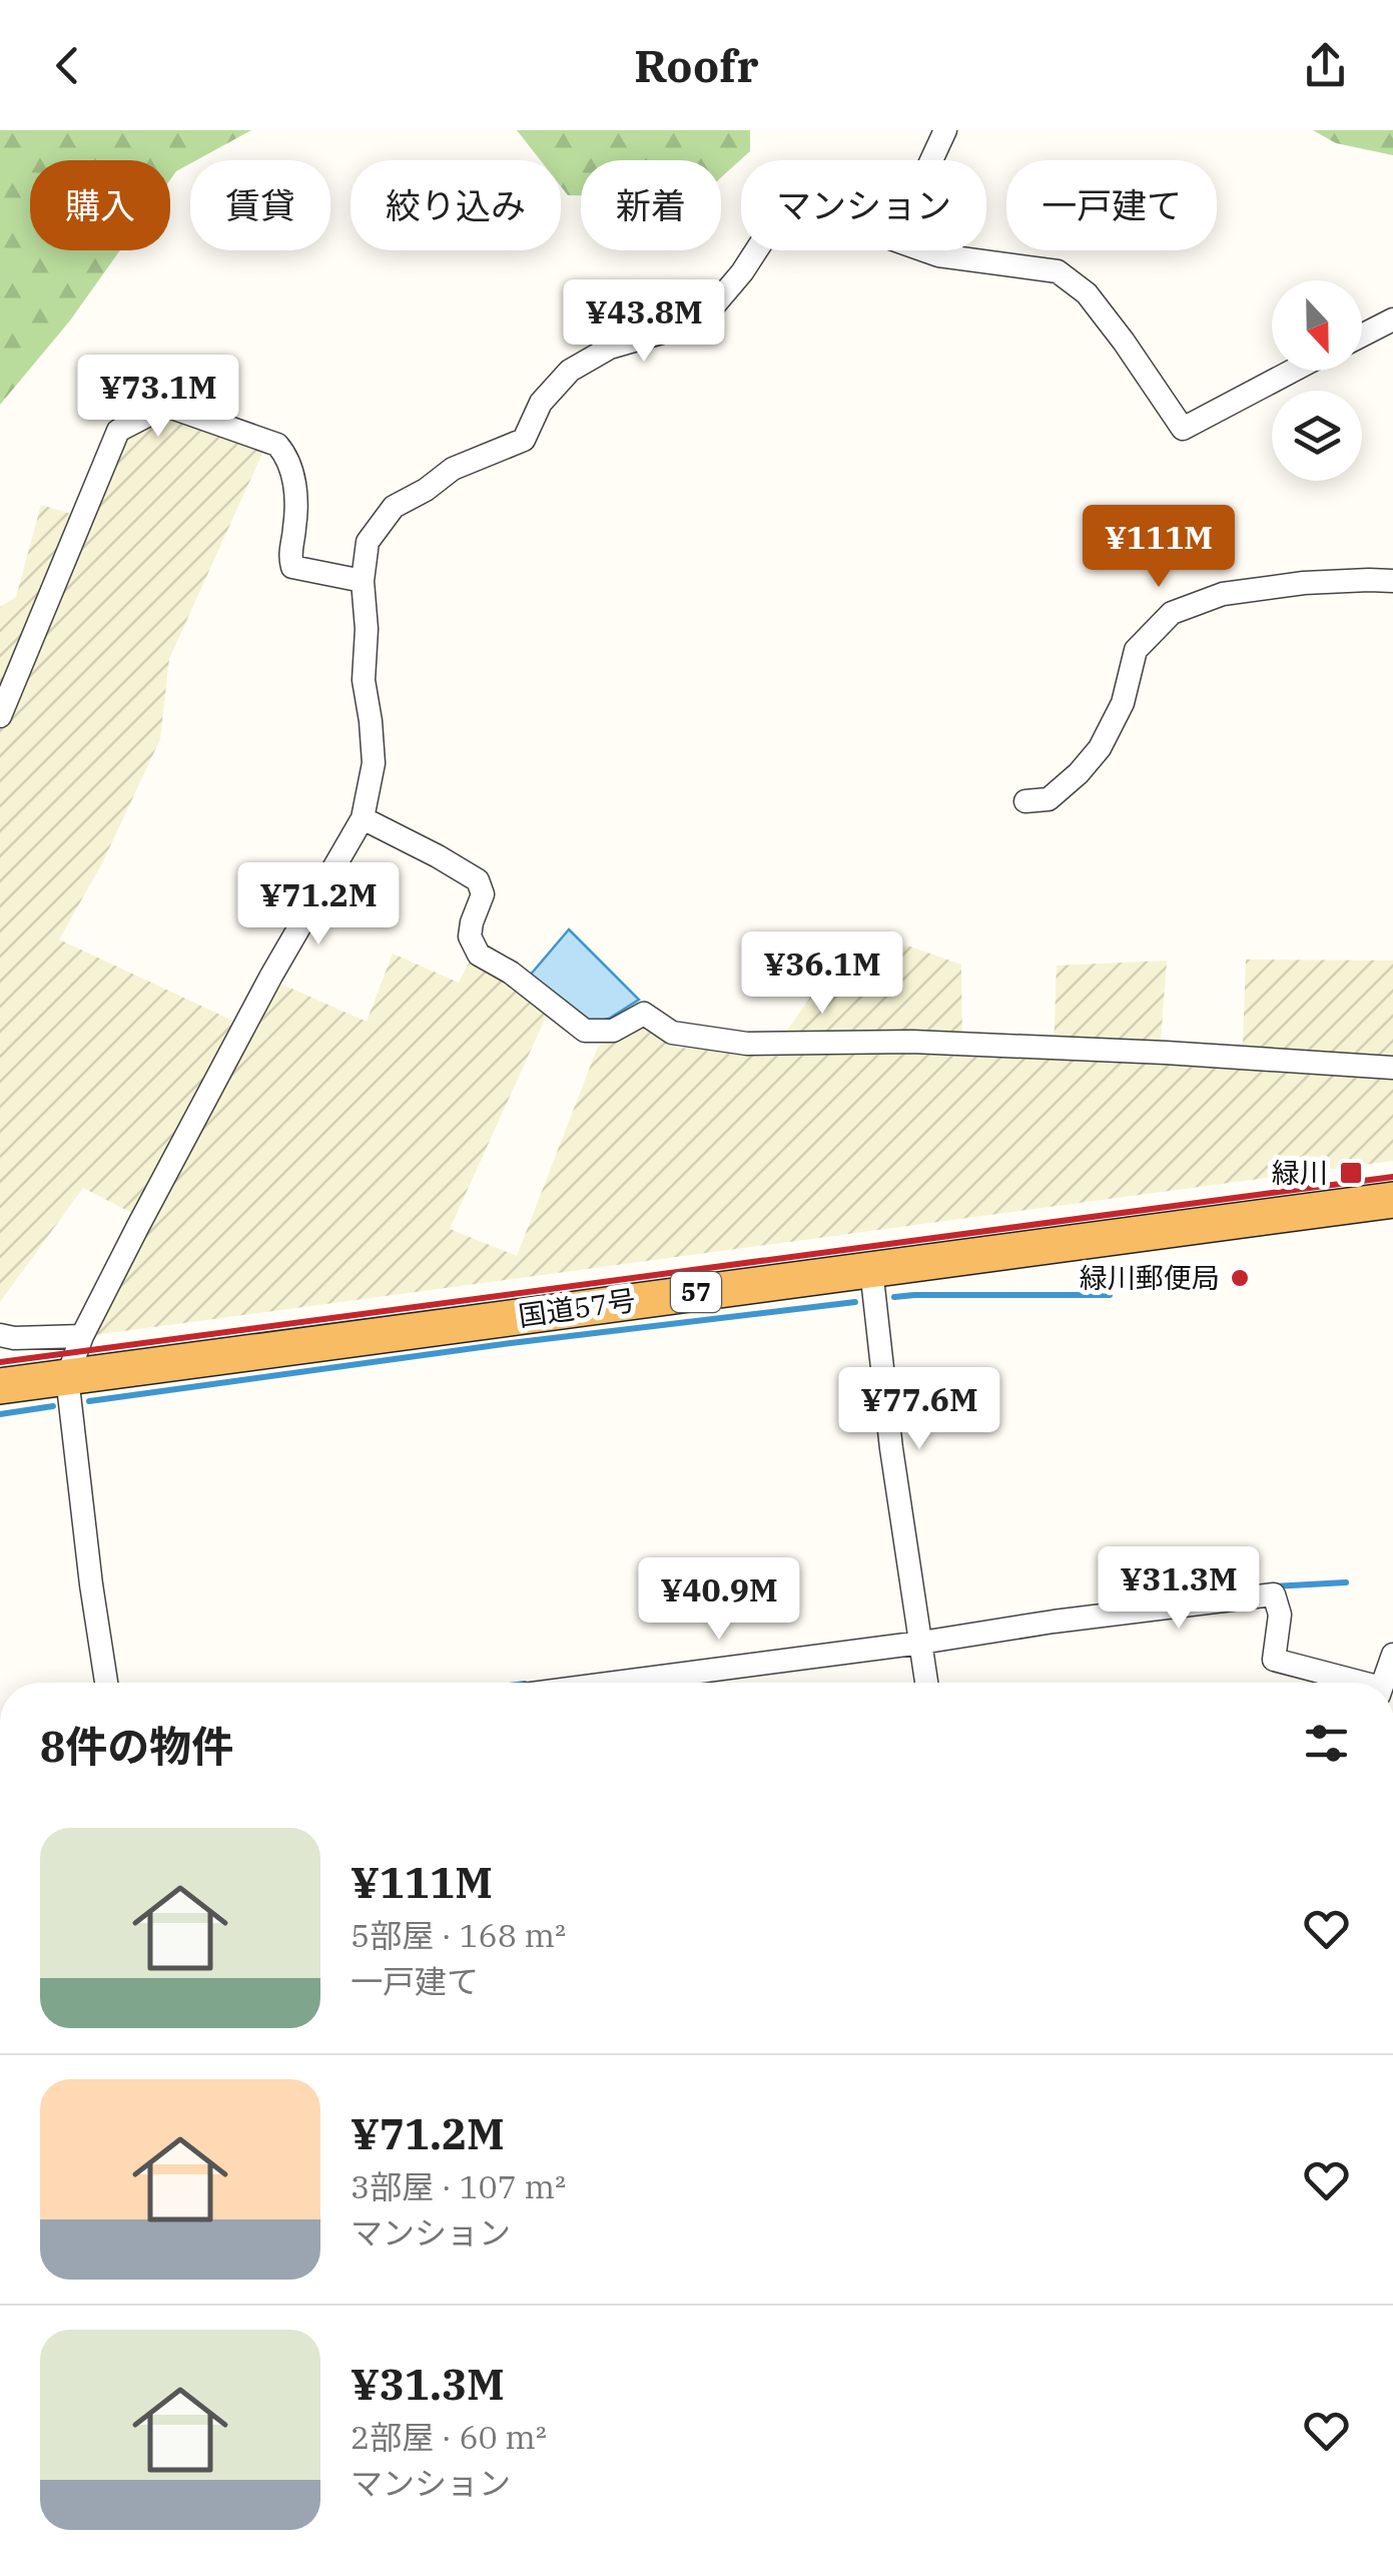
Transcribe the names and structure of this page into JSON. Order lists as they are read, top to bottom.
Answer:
{
  "streets": {
    "highway": ["57", "国道57号"]
  },
  "places": {
    "transit": ["緑川"],
    "other": ["緑川郵便局"]
  },
  "north": "bottom",
  "page": {
    "header": "Roofr",
    "chip": [
      "購入",
      "賃貸",
      "絞り込み",
      "新着",
      "マンション",
      "一戸建て"
    ],
    "price": [
      "¥43.8M",
      "¥73.1M",
      "¥111M",
      "¥71.2M",
      "¥36.1M",
      "¥77.6M",
      "¥31.3M",
      "¥40.9M"
    ],
    "heading": "8件の物件",
    "list": [
      {
        "name": "¥111M",
        "note": "5部屋 · 168 m² · 一戸建て"
      },
      {
        "name": "¥71.2M",
        "note": "3部屋 · 107 m² · マンション"
      },
      {
        "name": "¥31.3M",
        "note": "2部屋 · 60 m² · マンション"
      }
    ]
  }
}
